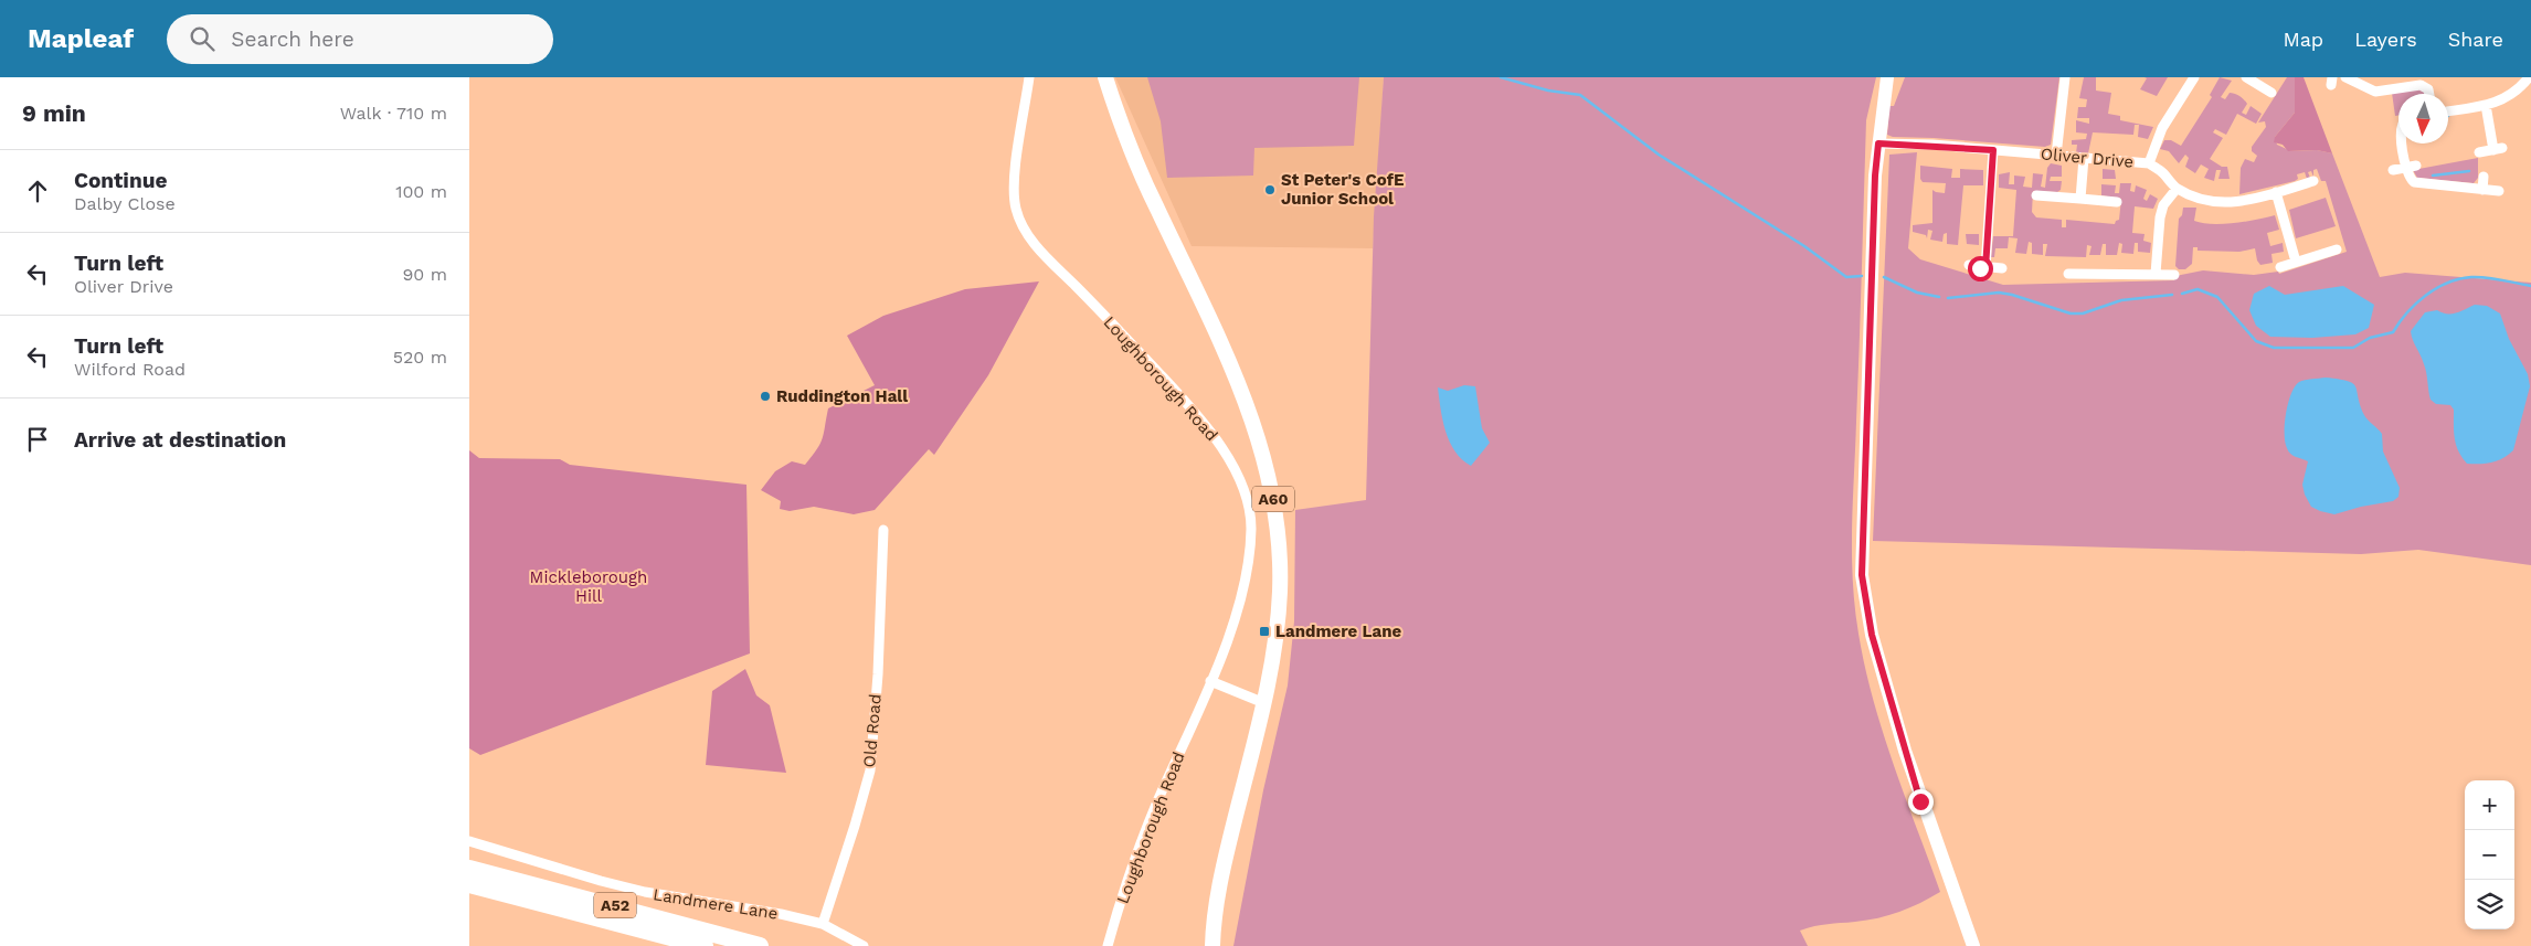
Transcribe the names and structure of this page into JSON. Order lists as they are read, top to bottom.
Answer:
{
  "streets": {
    "highway": ["A52"],
    "main road": ["A60"],
    "street": [
      "Oliver Drive",
      "Loughborough Road",
      "Old Road",
      "Landmere Lane"
    ]
  },
  "crossings": [
    ["Old Road", "Landmere Lane"]
  ],
  "parks": ["Mickleborough Hill"],
  "places": {
    "other": ["St Peter's CofE Junior School", "Ruddington Hall"],
    "transit": ["Landmere Lane"]
  },
  "north": "bottom",
  "page": {
    "header": "Mapleaf",
    "search": "Search here",
    "nav": ["Map", "Layers", "Share"],
    "heading": ["9 min", "Walk · 710 m"],
    "list": [
      ["Continue", "Dalby Close", "100 m"],
      ["Turn left", "Oliver Drive", "90 m"],
      ["Turn left", "Wilford Road", "520 m"],
      "Arrive at destination"
    ],
    "map_buttons": ["+", "−"]
  }
}
